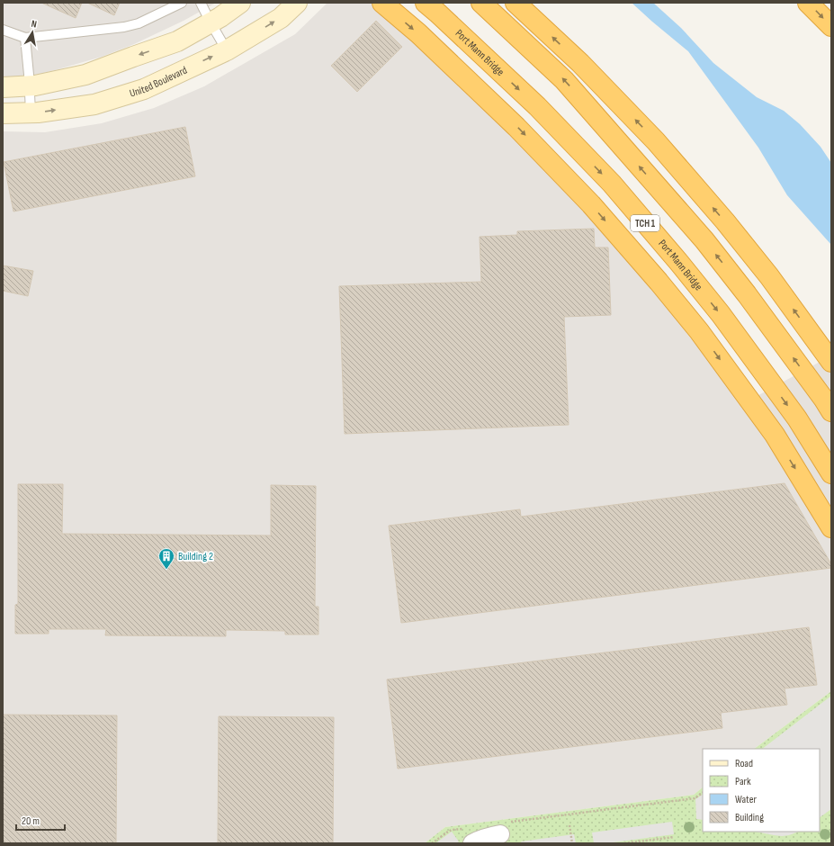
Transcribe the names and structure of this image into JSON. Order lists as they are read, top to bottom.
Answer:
{
  "streets": {
    "highway": ["Port Mann Bridge", "TCH 1"],
    "main road": ["United Boulevard"]
  },
  "places": {
    "building": ["Building 2"]
  },
  "legend": [
    "Road",
    "Park",
    "Water",
    "Building"
  ],
  "scale_bar": "20 m",
  "north": "top"
}
